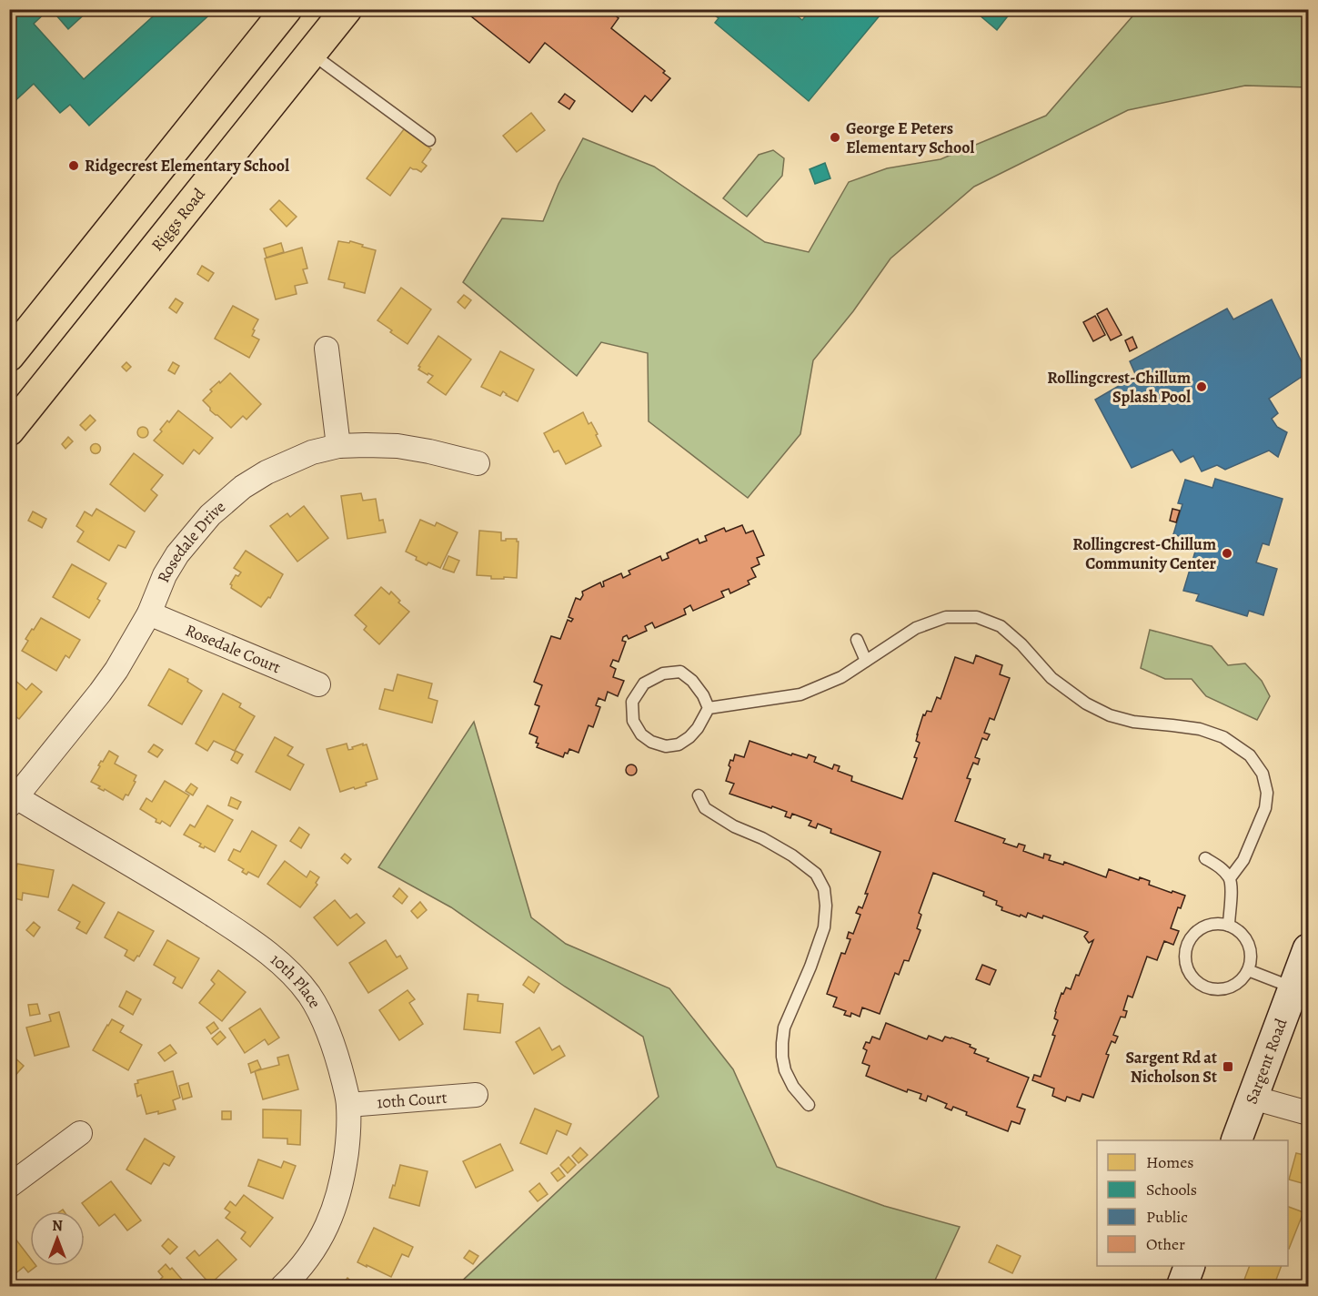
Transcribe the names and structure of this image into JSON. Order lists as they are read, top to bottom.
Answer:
{
  "streets": {
    "main road": ["Riggs Road", "Sargent Road"],
    "street": [
      "Rosedale Drive",
      "Rosedale Court",
      "10th Place",
      "10th Court"
    ]
  },
  "crossings": [
    ["Rosedale Drive", "Rosedale Court"],
    ["Rosedale Drive", "10th Place"],
    ["10th Place", "10th Court"]
  ],
  "places": {
    "other": [
      "George E Peters Elementary School",
      "Ridgecrest Elementary School",
      "Rollingcrest-Chillum Splash Pool",
      "Rollingcrest-Chillum Community Center"
    ],
    "transit": ["Sargent Rd at Nicholson St"]
  },
  "legend": [
    "Homes",
    "Schools",
    "Public",
    "Other"
  ],
  "north": "top"
}
